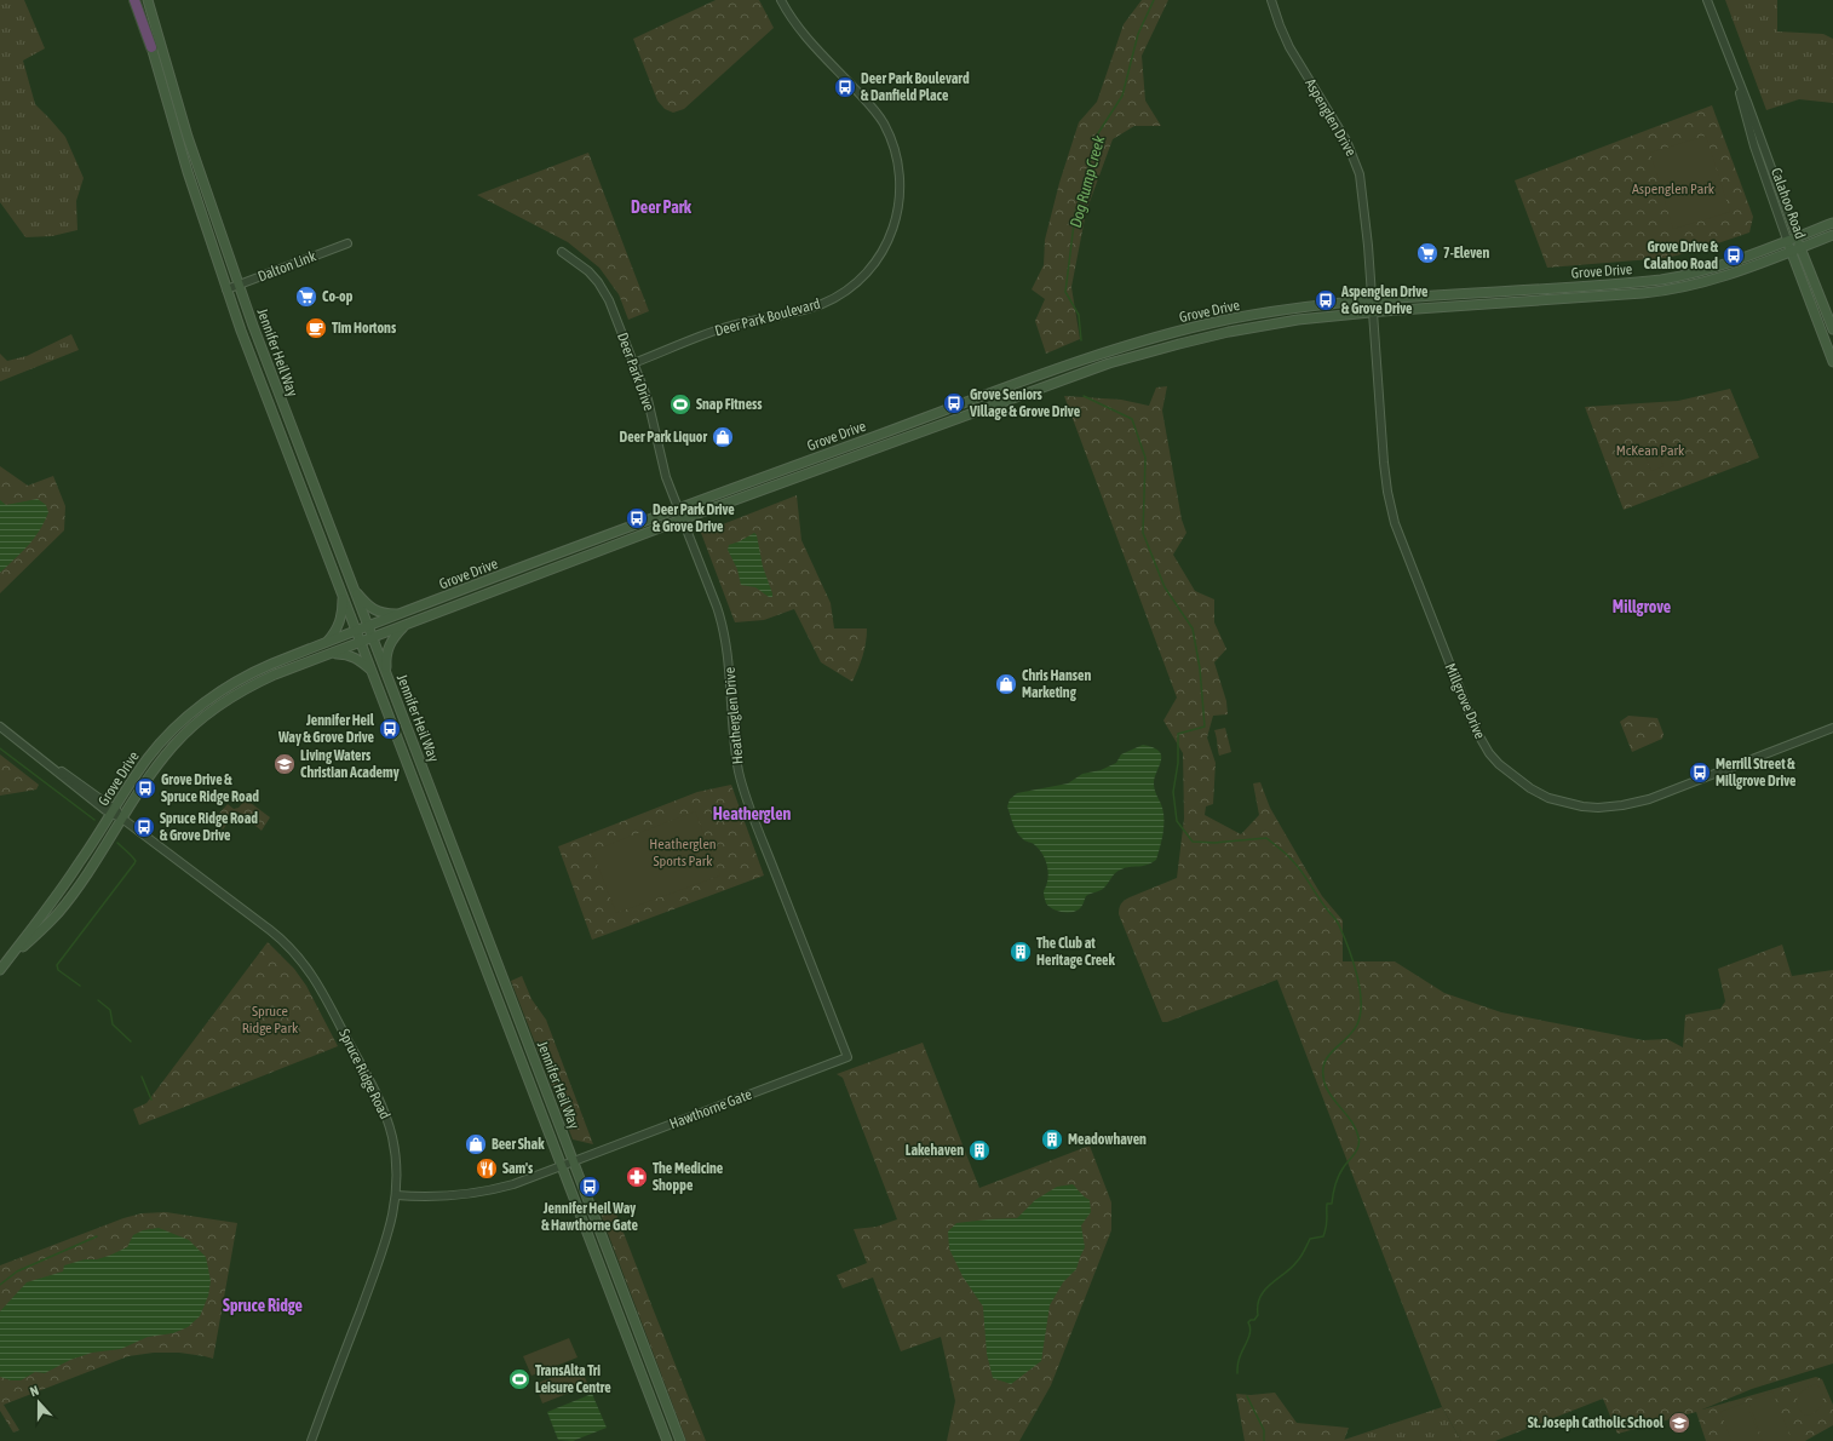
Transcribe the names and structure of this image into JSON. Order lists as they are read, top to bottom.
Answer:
{
  "streets": {
    "main road": ["Calahoo Road", "Grove Drive", "Jennifer Heil Way"],
    "street": [
      "Aspenglen Drive",
      "Dalton Link",
      "Deer Park Boulevard",
      "Deer Park Drive",
      "Millgrove Drive",
      "Heatherglen Drive",
      "Spruce Ridge Road",
      "Hawthorne Gate"
    ]
  },
  "crossings": [
    ["Aspenglen Drive", "Grove Drive"],
    ["Aspenglen Drive", "Millgrove Drive"],
    ["Calahoo Road", "Grove Drive"],
    ["Dalton Link", "Jennifer Heil Way"],
    ["Grove Drive", "Jennifer Heil Way"],
    ["Grove Drive", "Deer Park Drive"],
    ["Grove Drive", "Millgrove Drive"],
    ["Grove Drive", "Heatherglen Drive"],
    ["Grove Drive", "Spruce Ridge Road"],
    ["Deer Park Boulevard", "Deer Park Drive"],
    ["Jennifer Heil Way", "Hawthorne Gate"],
    ["Deer Park Drive", "Heatherglen Drive"],
    ["Heatherglen Drive", "Hawthorne Gate"],
    ["Spruce Ridge Road", "Hawthorne Gate"]
  ],
  "districts": [
    "Deer Park",
    "Millgrove",
    "Heatherglen",
    "Spruce Ridge"
  ],
  "water": ["Dog Rump Creek"],
  "parks": [
    "Aspenglen Park",
    "McKean Park",
    "Heatherglen Sports Park",
    "Spruce Ridge Park"
  ],
  "places": {
    "bus stop": [
      "Deer Park Boulevard & Danfield Place",
      "Grove Drive & Calahoo Road",
      "Aspenglen Drive & Grove Drive",
      "Grove Seniors Village & Grove Drive",
      "Deer Park Drive & Grove Drive",
      "Jennifer Heil Way & Grove Drive",
      "Merrill Street & Millgrove Drive",
      "Grove Drive & Spruce Ridge Road",
      "Spruce Ridge Road & Grove Drive",
      "Jennifer Heil Way & Hawthorne Gate"
    ],
    "supermarket": ["7-Eleven", "Co-op"],
    "cafe": ["Tim Hortons"],
    "sports": ["Snap Fitness", "TransAlta Tri Leisure Centre"],
    "shop": ["Deer Park Liquor", "Chris Hansen Marketing", "Beer Shak"],
    "school or university": ["Living Waters Christian Academy", "St. Joseph Catholic School"],
    "building": ["The Club at Heritage Creek", "Meadowhaven", "Lakehaven"],
    "restaurant": ["Sam's"],
    "pharmacy": ["The Medicine Shoppe"]
  },
  "north": "top"
}
